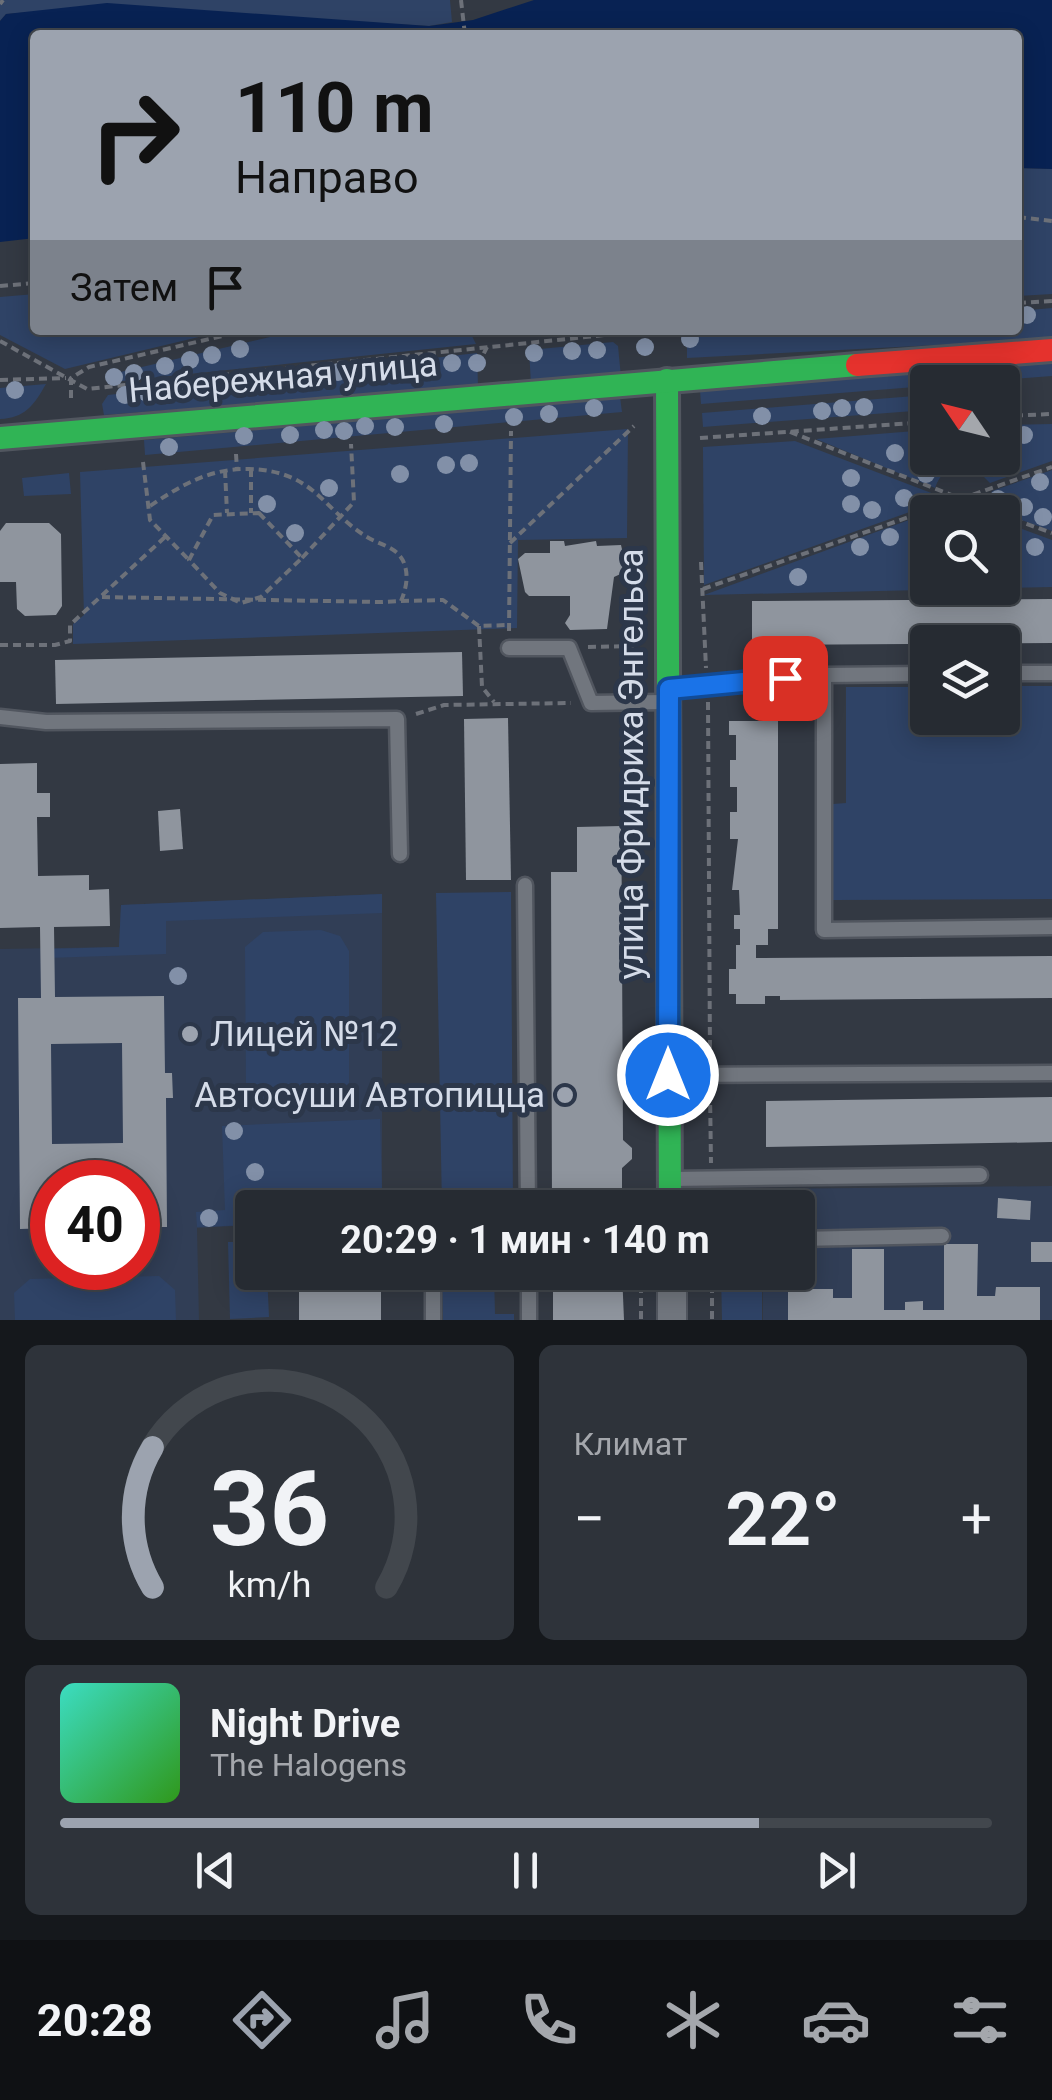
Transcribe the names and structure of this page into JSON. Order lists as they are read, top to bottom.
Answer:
{
  "streets": {
    "street": ["Набережная улица", "улица Фридриха Энгельса"]
  },
  "crossings": [
    ["Набережная улица", "улица Фридриха Энгельса"]
  ],
  "places": ["Лицей №12", "Автосуши Автопицца"],
  "north": "top left",
  "page": {
    "turn": ["110 m", "Направо"],
    "then": "Затем",
    "limit": "40",
    "trip": "20:29 · 1 мин · 140 m",
    "tile": "Климат",
    "heat": ["−", "22°", "+"],
    "song": ["Night Drive", "The Halogens"],
    "tabs": "20:28",
    "gauge": ["36", "km/h"]
  }
}
